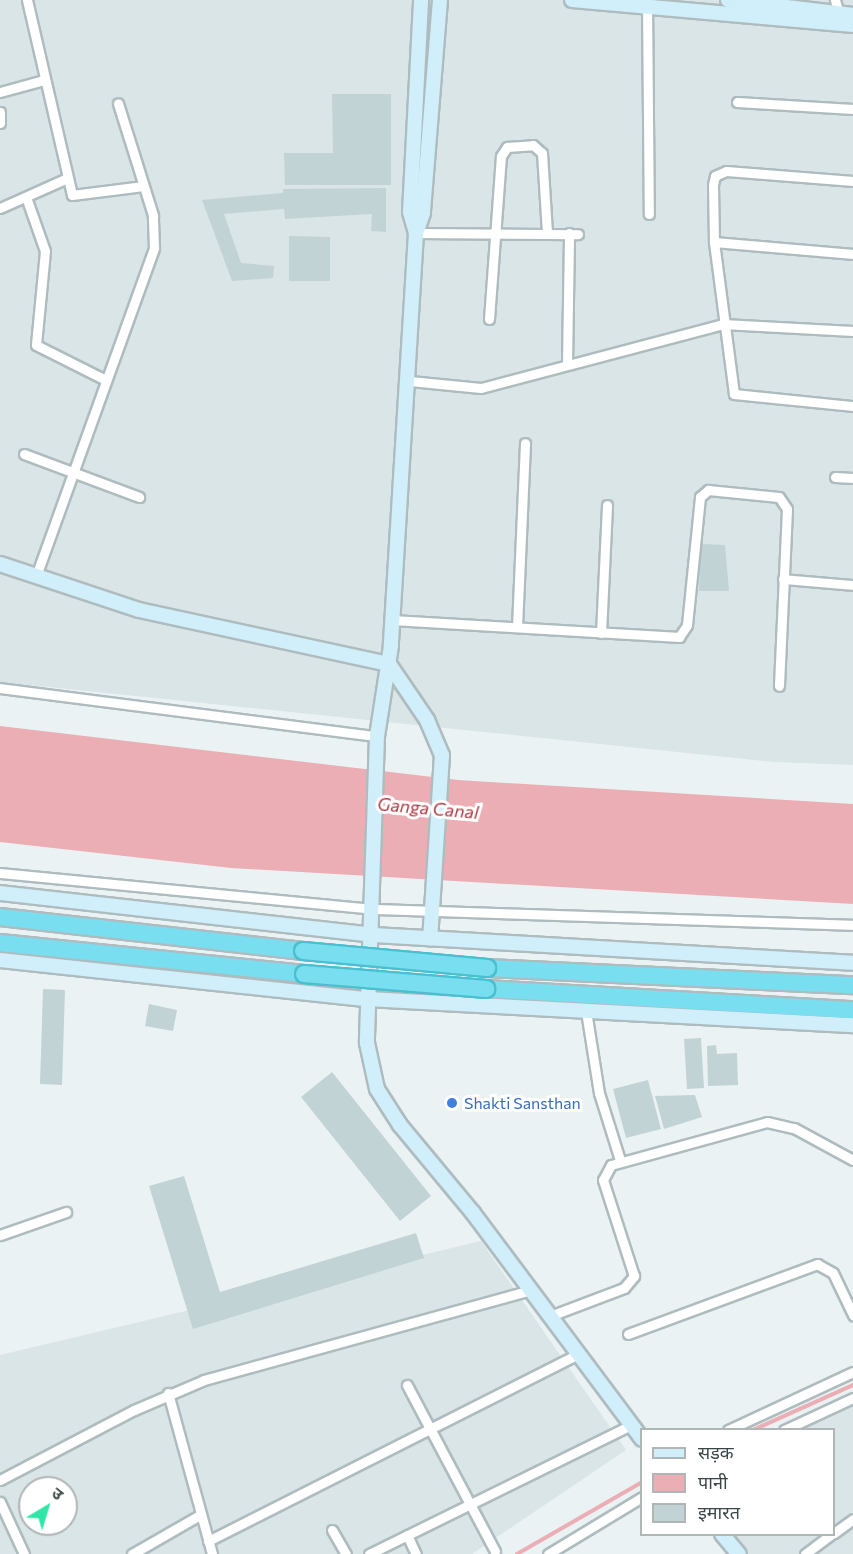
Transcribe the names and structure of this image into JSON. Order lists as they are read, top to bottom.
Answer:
{
  "water": ["Ganga Canal"],
  "places": ["Shakti Sansthan"],
  "legend": ["सड़क", "पानी", "इमारत"],
  "north": "top right"
}
